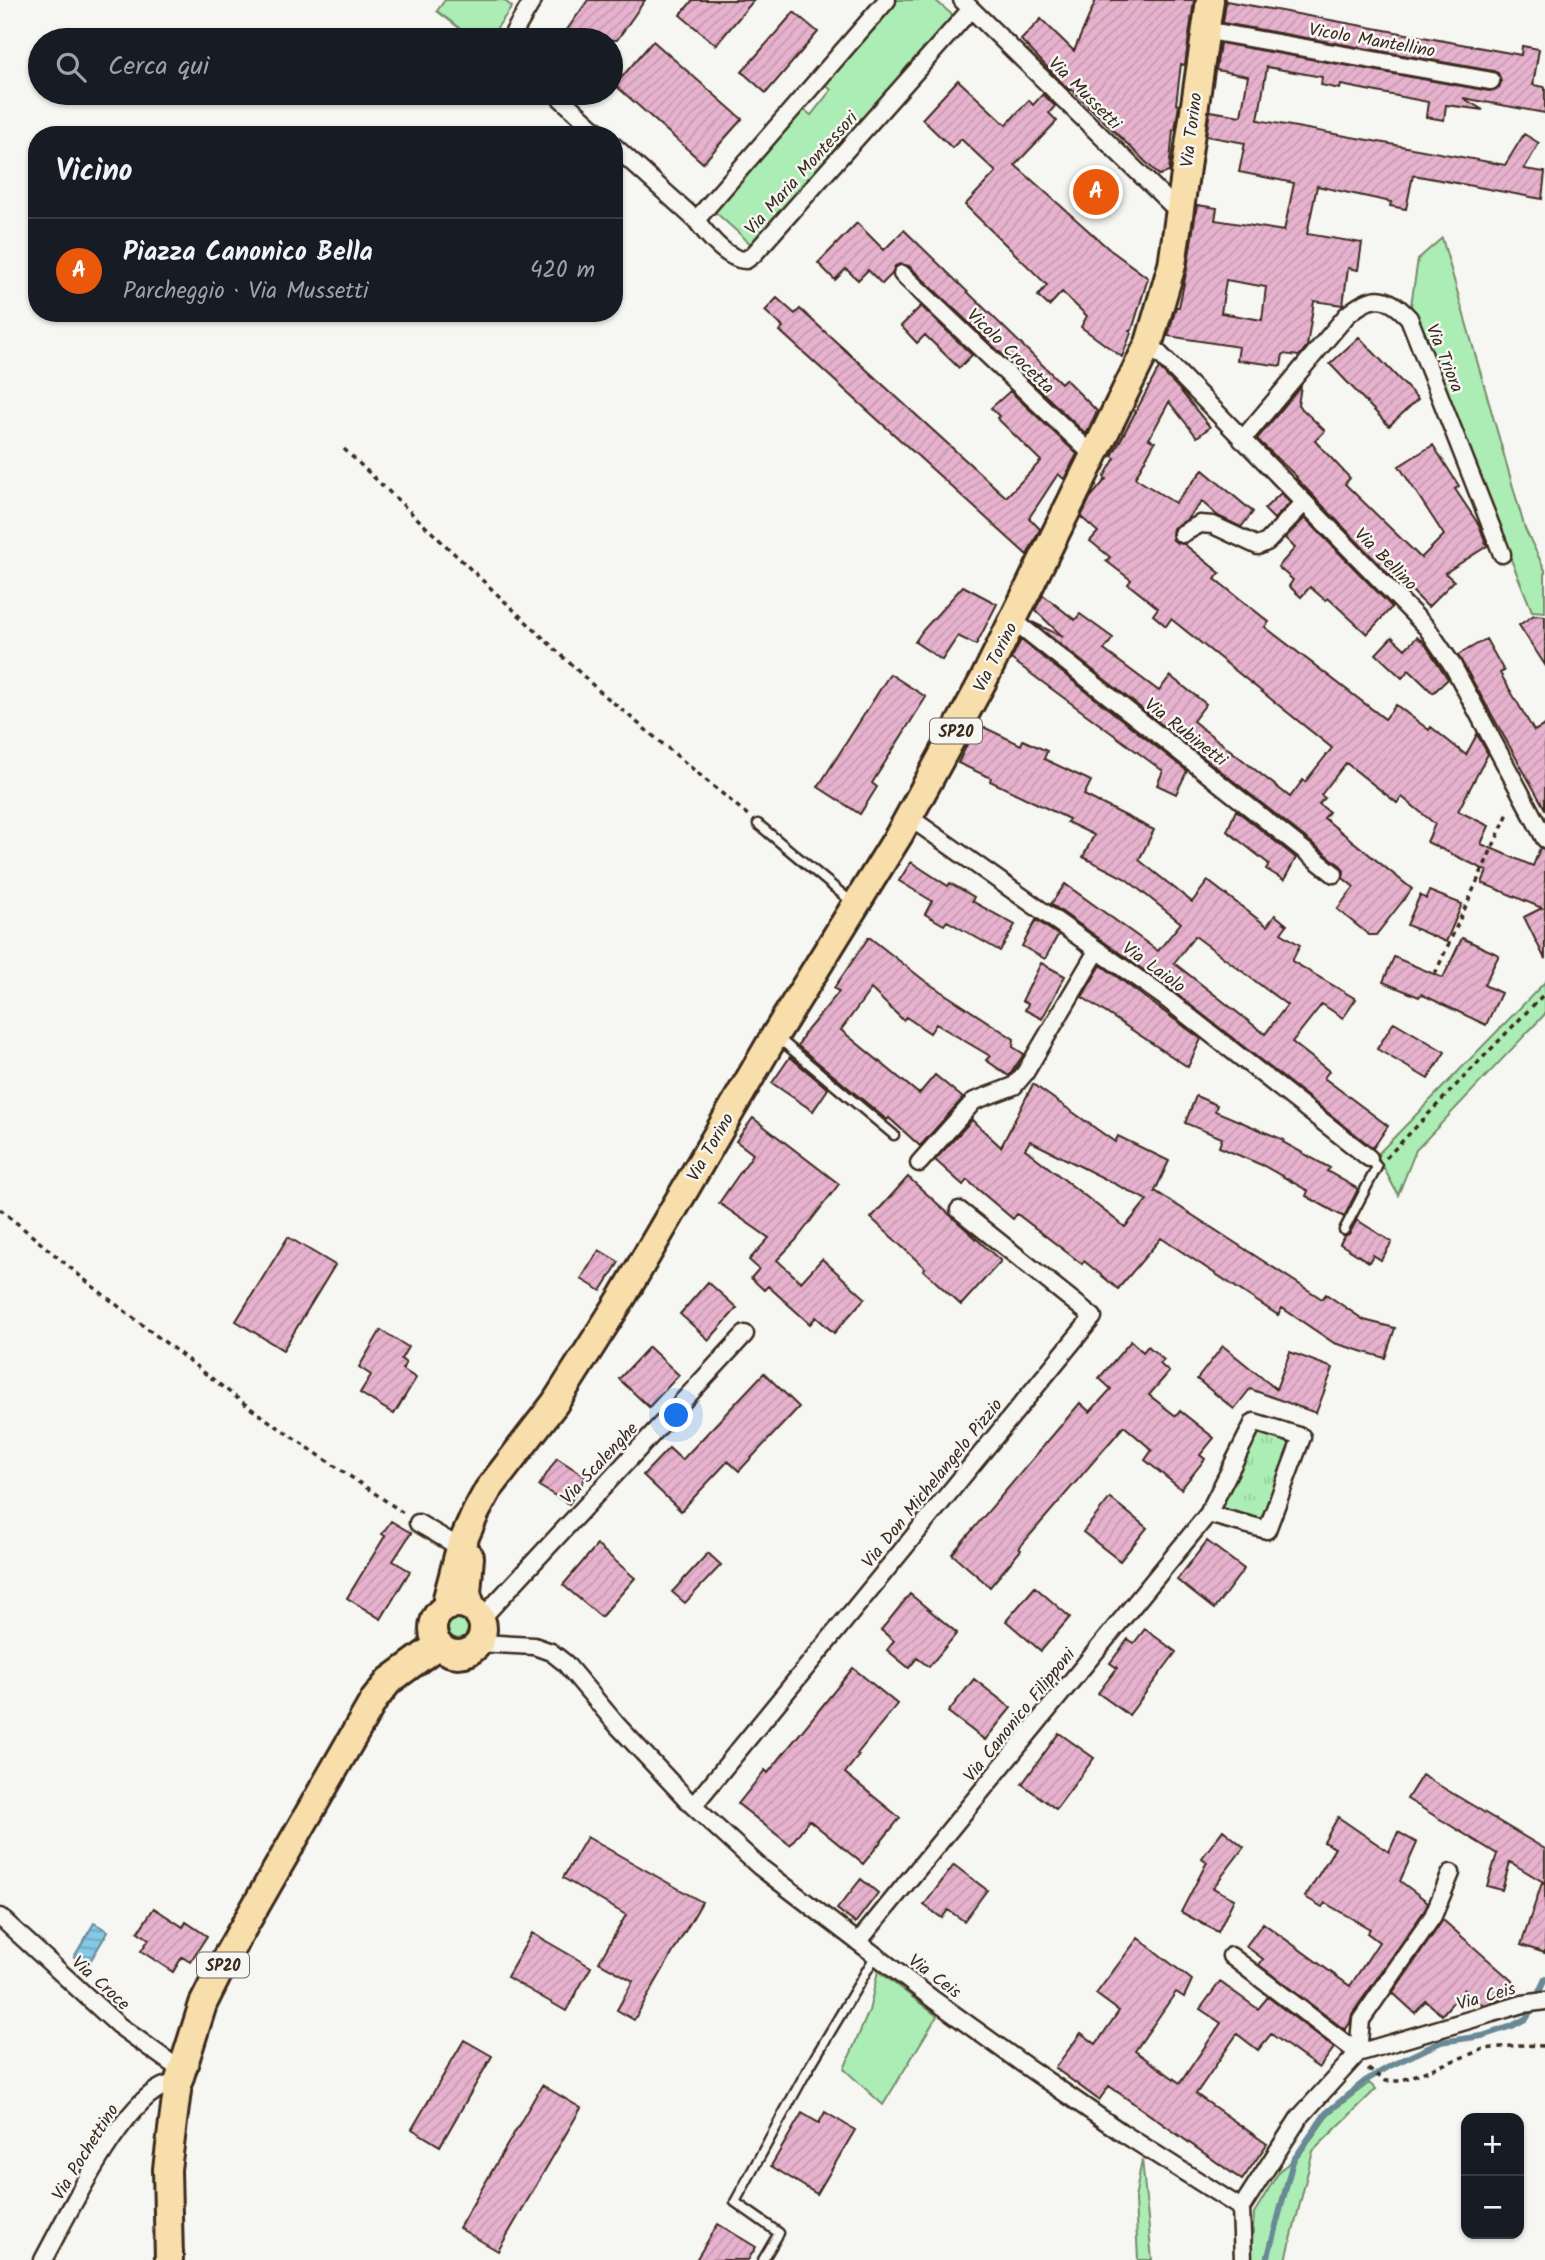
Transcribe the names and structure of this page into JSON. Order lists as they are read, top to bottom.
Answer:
{
  "streets": {
    "main road": ["Via Torino", "SP20"],
    "street": [
      "Vicolo Mantellino",
      "Via Mussetti",
      "Via Maria Montessori",
      "Vicolo Crocetta",
      "Via Triora",
      "Via Bellino",
      "Via Rubinetti",
      "Via Laiolo",
      "Via Scalenghe",
      "Via Don Michelangelo Pizzio",
      "Via Canonico Filipponi",
      "Via Ceis",
      "Via Croce",
      "Via Pochettino"
    ]
  },
  "crossings": [
    ["Vicolo Mantellino", "Via Torino"],
    ["Via Mussetti", "Via Torino"],
    ["Via Mussetti", "Via Maria Montessori"],
    ["Via Torino", "Vicolo Crocetta"],
    ["Via Torino", "Via Bellino"],
    ["Via Torino", "Via Rubinetti"],
    ["Via Torino", "Via Laiolo"],
    ["Via Torino", "Via Scalenghe"],
    ["Via Torino", "Via Ceis"],
    ["Via Triora", "Via Bellino"],
    ["SP20", "Via Croce"],
    ["SP20", "Via Pochettino"],
    ["Via Scalenghe", "Via Ceis"],
    ["Via Don Michelangelo Pizzio", "Via Ceis"],
    ["Via Canonico Filipponi", "Via Ceis"],
    ["Via Croce", "Via Pochettino"]
  ],
  "page": {
    "search": "Cerca qui",
    "heading": "Vicino",
    "pins": "A",
    "list": [
      {
        "mark": "A",
        "name": "Piazza Canonico Bella",
        "note": "Parcheggio · Via Mussetti",
        "value": "420 m"
      }
    ],
    "map_buttons": ["+", "−"]
  }
}
